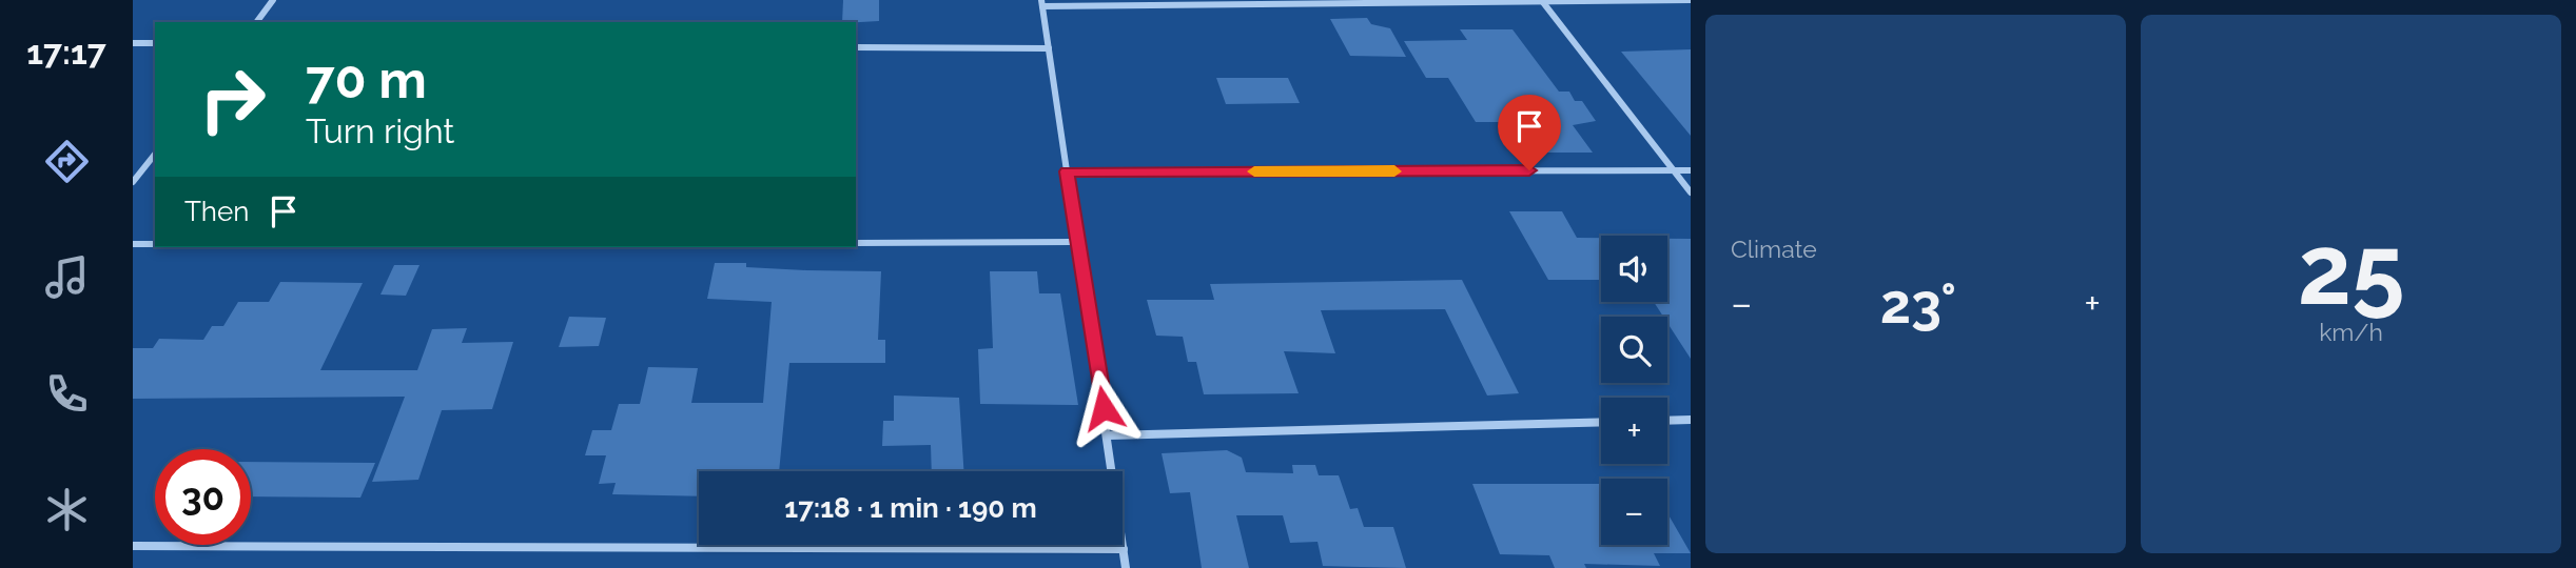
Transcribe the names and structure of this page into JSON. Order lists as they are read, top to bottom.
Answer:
{
  "page": {
    "tabs": "17:17",
    "tile": [
      "Climate",
      ["25", "km/h"]
    ],
    "turn": ["70 m", "Turn right"],
    "then": "Then",
    "map_buttons": ["+", "−"],
    "heat": ["−", "23°", "+"],
    "limit": "30",
    "trip": "17:18 · 1 min · 190 m"
  }
}
